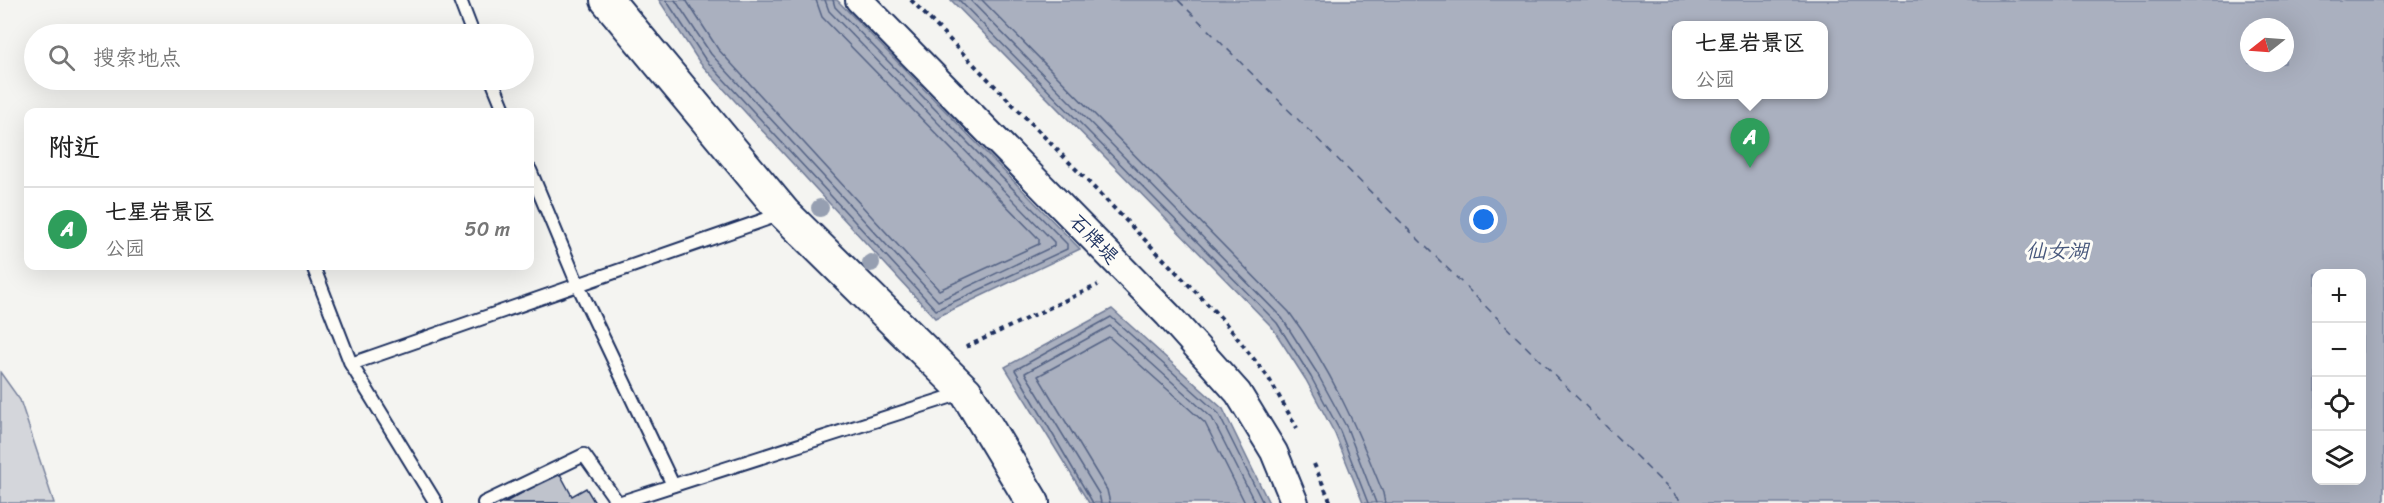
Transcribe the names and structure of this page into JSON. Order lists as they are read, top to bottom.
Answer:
{
  "streets": {
    "street": ["石牌堤"]
  },
  "water": ["仙女湖"],
  "north": "left",
  "page": {
    "popup": ["七星岩景区", "公园"],
    "search": "搜索地点",
    "heading": "附近",
    "pins": "A",
    "list": [
      {
        "mark": "A",
        "name": "七星岩景区",
        "note": "公园",
        "value": "50 m"
      }
    ],
    "map_buttons": ["+", "−"]
  }
}
